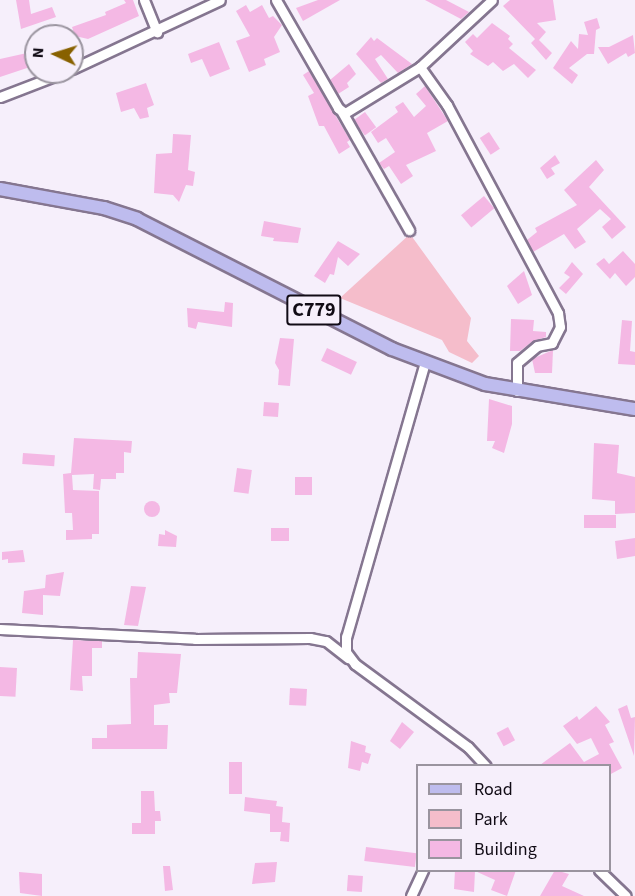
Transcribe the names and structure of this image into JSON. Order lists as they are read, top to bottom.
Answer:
{
  "streets": {
    "main road": ["C779"]
  },
  "legend": ["Road", "Park", "Building"],
  "north": "left"
}
